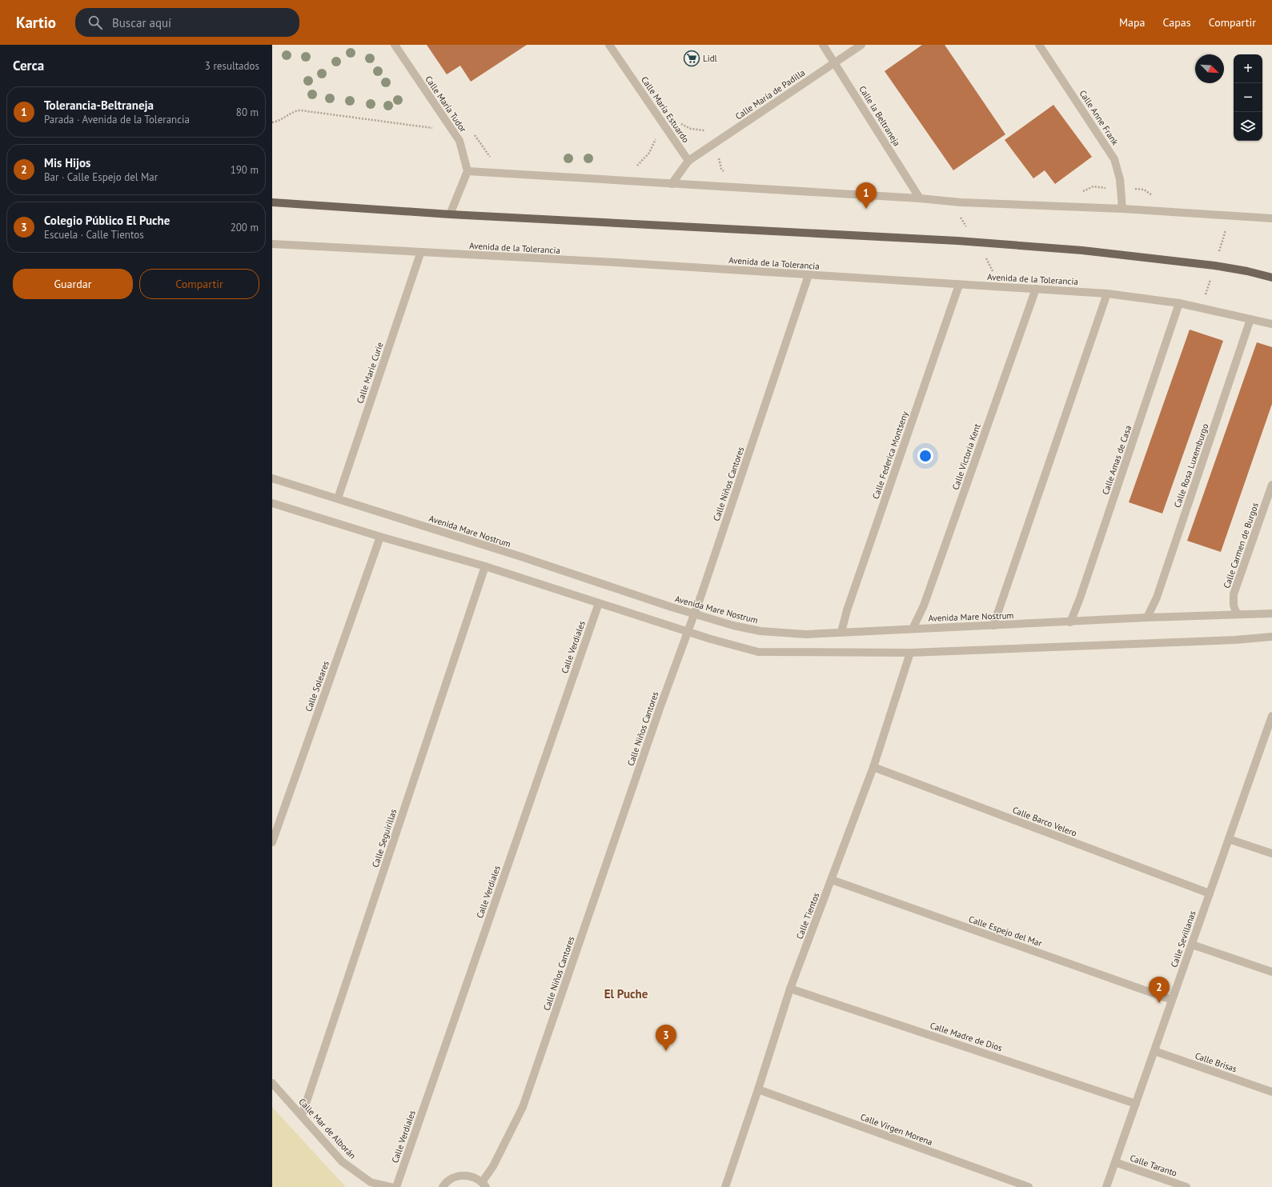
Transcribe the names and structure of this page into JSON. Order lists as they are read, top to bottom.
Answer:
{
  "streets": {
    "street": [
      "Calle María de Padilla",
      "Calle María Tudor",
      "Calle María Estuardo",
      "Calle la Beltraneja",
      "Calle Anne Frank",
      "Avenida de la Tolerancia",
      "Calle Marie Curie",
      "Calle Federica Montseny",
      "Calle Victoria Kent",
      "Calle Amas de Casa",
      "Calle Rosa Luxemburgo",
      "Calle Niños Cantores",
      "Avenida Mare Nostrum",
      "Calle Carmen de Burgos",
      "Calle Verdiales",
      "Calle Soleares",
      "Calle Barco Velero",
      "Calle Seguirillas",
      "Calle Tientos",
      "Calle Espejo del Mar",
      "Calle Sevillanas",
      "Calle Madre de Dios",
      "Calle Brisas",
      "Calle Mar de Alborán",
      "Calle Virgen Morena",
      "Calle Taranto"
    ]
  },
  "crossings": [
    ["Calle María de Padilla", "Calle María Estuardo"],
    ["Calle María de Padilla", "Calle la Beltraneja"],
    ["Avenida de la Tolerancia", "Calle Marie Curie"],
    ["Avenida de la Tolerancia", "Calle Federica Montseny"],
    ["Avenida de la Tolerancia", "Calle Victoria Kent"],
    ["Avenida de la Tolerancia", "Calle Amas de Casa"],
    ["Avenida de la Tolerancia", "Calle Rosa Luxemburgo"],
    ["Avenida de la Tolerancia", "Calle Niños Cantores"],
    ["Calle Marie Curie", "Avenida Mare Nostrum"],
    ["Calle Federica Montseny", "Avenida Mare Nostrum"],
    ["Calle Victoria Kent", "Avenida Mare Nostrum"],
    ["Calle Amas de Casa", "Avenida Mare Nostrum"],
    ["Calle Rosa Luxemburgo", "Avenida Mare Nostrum"],
    ["Calle Niños Cantores", "Avenida Mare Nostrum"],
    ["Avenida Mare Nostrum", "Calle Carmen de Burgos"],
    ["Calle Barco Velero", "Calle Tientos"],
    ["Calle Barco Velero", "Calle Sevillanas"],
    ["Calle Seguirillas", "Calle Mar de Alborán"],
    ["Calle Tientos", "Calle Espejo del Mar"],
    ["Calle Tientos", "Calle Madre de Dios"],
    ["Calle Tientos", "Calle Virgen Morena"],
    ["Calle Espejo del Mar", "Calle Sevillanas"],
    ["Calle Sevillanas", "Calle Madre de Dios"],
    ["Calle Sevillanas", "Calle Brisas"],
    ["Calle Sevillanas", "Calle Taranto"]
  ],
  "districts": ["El Puche"],
  "places": {
    "supermarket": ["Lidl"]
  },
  "north": "bottom right",
  "page": {
    "header": "Kartio",
    "search": "Buscar aquí",
    "nav": ["Mapa", "Capas", "Compartir"],
    "heading": ["Cerca", "3 resultados"],
    "map_buttons": ["+", "−"],
    "list": [
      {
        "mark": "1",
        "name": "Tolerancia-Beltraneja",
        "note": "Parada · Avenida de la Tolerancia",
        "value": "80 m"
      },
      {
        "mark": "2",
        "name": "Mis Hijos",
        "note": "Bar · Calle Espejo del Mar",
        "value": "190 m"
      },
      {
        "mark": "3",
        "name": "Colegio Público El Puche",
        "note": "Escuela · Calle Tientos",
        "value": "200 m"
      }
    ],
    "pins": ["1", "2", "3"],
    "buttons": ["Guardar", "Compartir"]
  }
}
